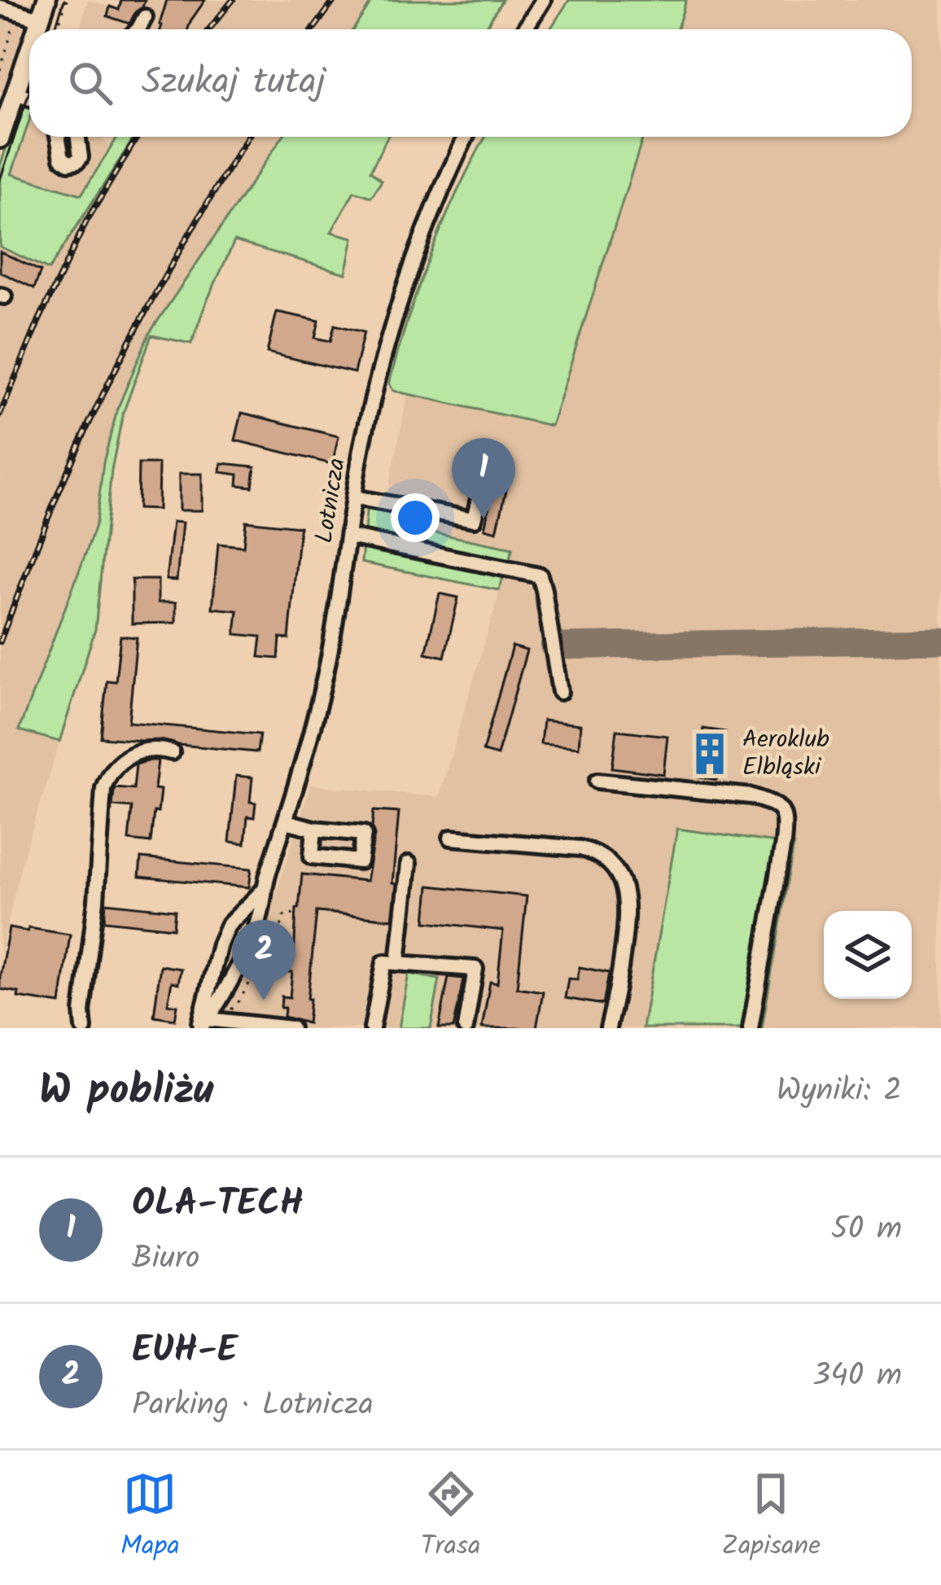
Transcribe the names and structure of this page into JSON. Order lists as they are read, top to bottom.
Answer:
{
  "streets": {
    "street": ["Lotnicza"]
  },
  "places": {
    "building": ["Aeroklub Elbląski"]
  },
  "page": {
    "search": "Szukaj tutaj",
    "pins": ["1", "2"],
    "heading": ["W pobliżu", "Wyniki: 2"],
    "list": [
      {
        "mark": "1",
        "name": "OLA-TECH",
        "note": "Biuro",
        "value": "50 m"
      },
      {
        "mark": "2",
        "name": "EUH-E",
        "note": "Parking · Lotnicza",
        "value": "340 m"
      }
    ],
    "nav": ["Mapa", "Trasa", "Zapisane"]
  }
}
